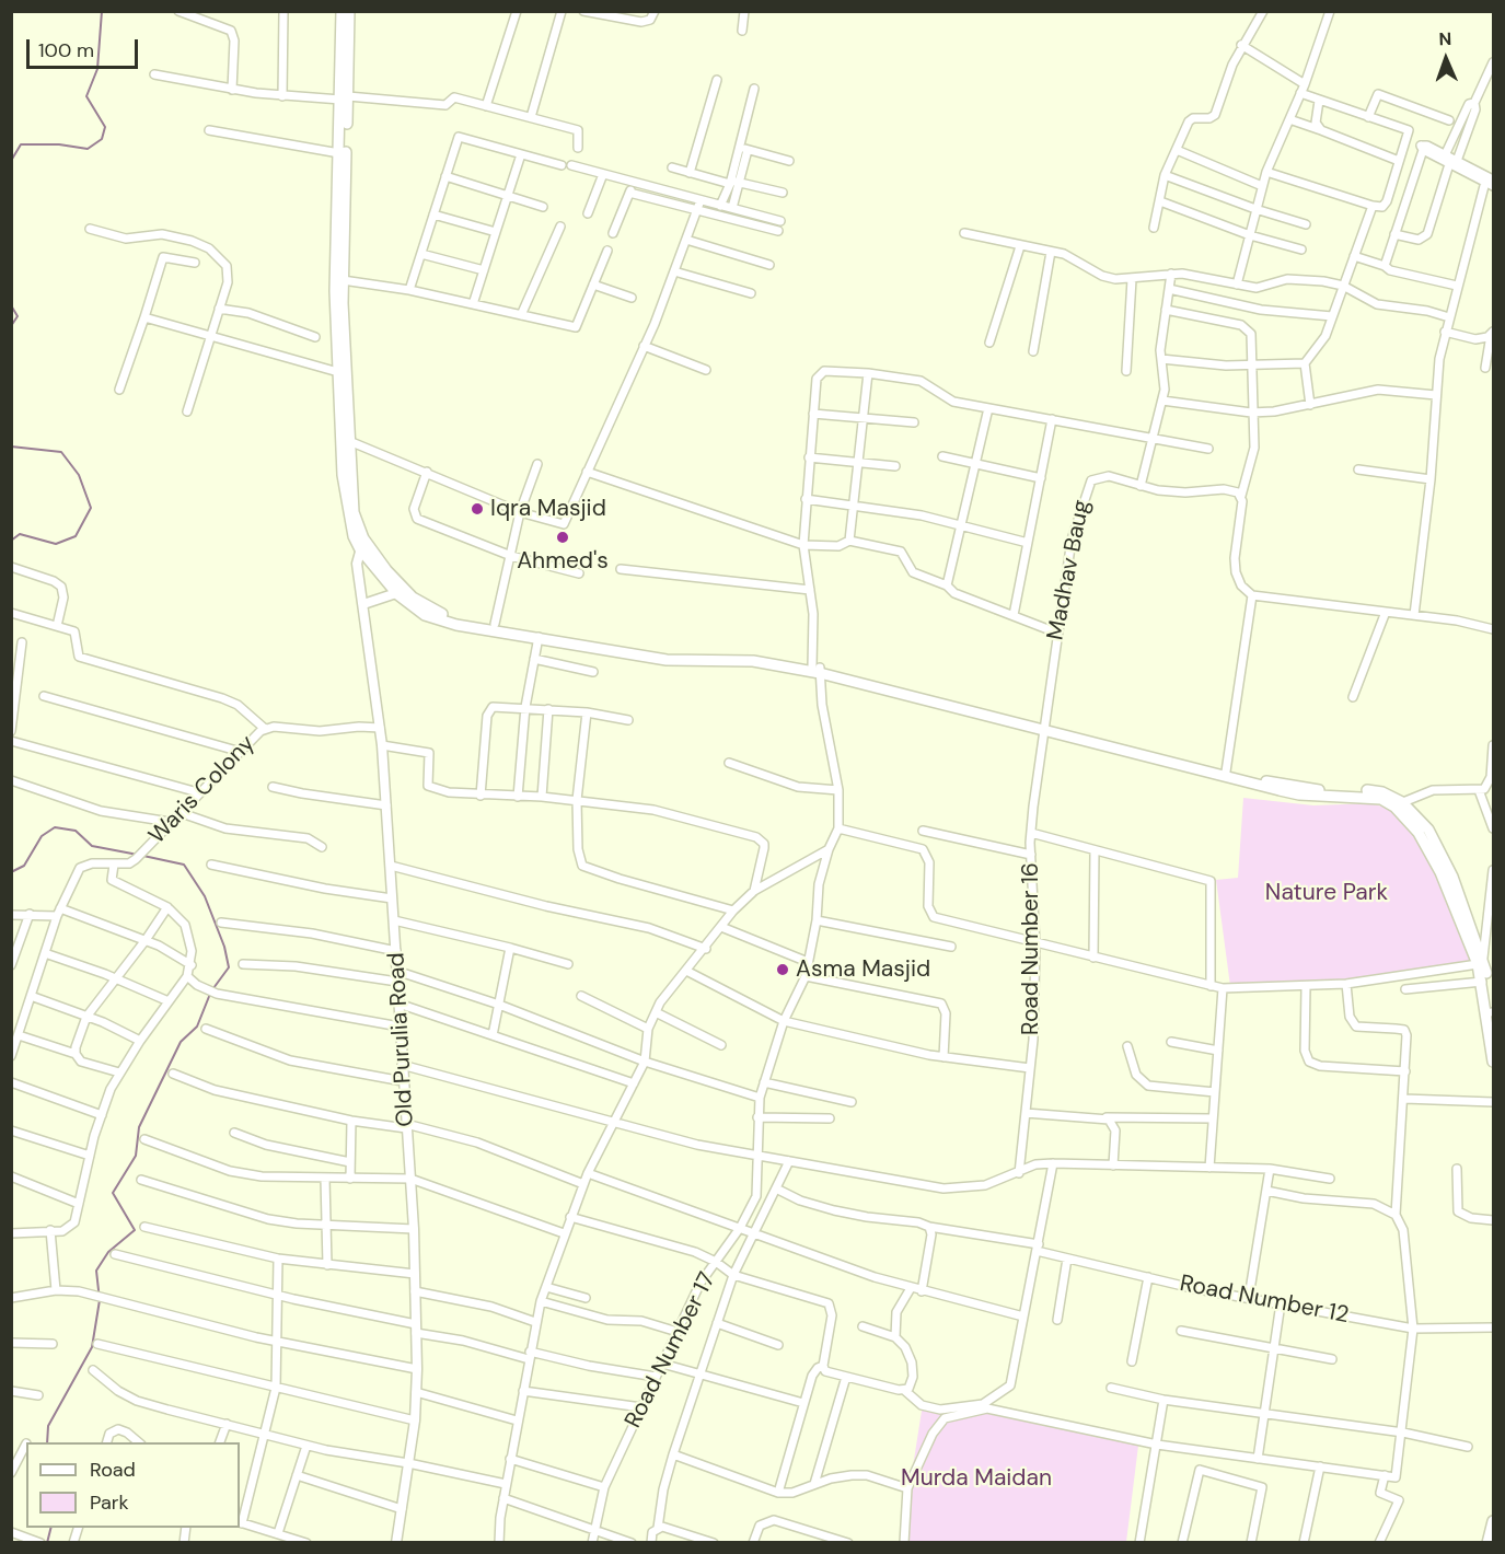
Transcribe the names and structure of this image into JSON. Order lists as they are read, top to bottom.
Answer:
{
  "streets": {
    "main road": ["Old Purulia Road"],
    "street": [
      "Madhav Baug",
      "Waris Colony",
      "Road Number 16",
      "Road Number 12",
      "Road Number 17"
    ]
  },
  "crossings": [
    ["Madhav Baug", "Road Number 16"],
    ["Waris Colony", "Old Purulia Road"]
  ],
  "parks": ["Nature Park", "Murda Maidan"],
  "places": ["Iqra Masjid", "Ahmed's", "Asma Masjid"],
  "legend": ["Road", "Park"],
  "scale_bar": "100 m",
  "north": "top"
}
